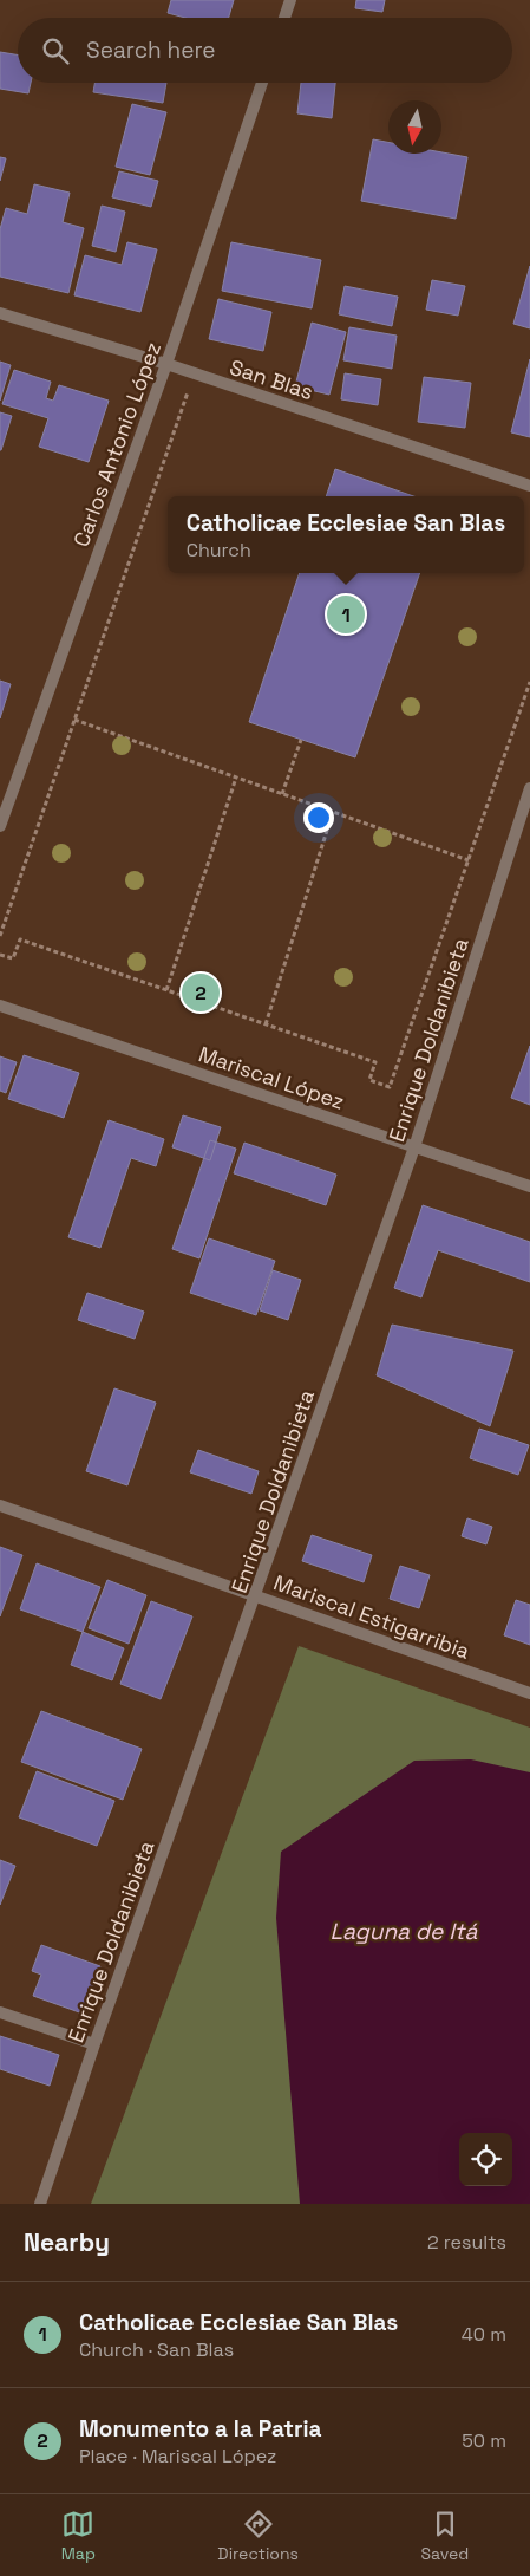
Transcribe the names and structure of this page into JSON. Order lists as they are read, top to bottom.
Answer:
{
  "streets": {
    "street": [
      "San Blas",
      "Carlos Antonio López",
      "Enrique Doldanibieta",
      "Mariscal López",
      "Mariscal Estigarribia"
    ]
  },
  "crossings": [
    ["San Blas", "Carlos Antonio López"],
    ["Enrique Doldanibieta", "Mariscal López"],
    ["Enrique Doldanibieta", "Mariscal Estigarribia"]
  ],
  "water": ["Laguna de Itá"],
  "north": "bottom",
  "page": {
    "search": "Search here",
    "popup": ["Catholicae Ecclesiae San Blas", "Church"],
    "pins": ["1", "2"],
    "heading": ["Nearby", "2 results"],
    "list": [
      {
        "mark": "1",
        "name": "Catholicae Ecclesiae San Blas",
        "note": "Church · San Blas",
        "value": "40 m"
      },
      {
        "mark": "2",
        "name": "Monumento a la Patria",
        "note": "Place · Mariscal López",
        "value": "50 m"
      }
    ],
    "nav": ["Map", "Directions", "Saved"]
  }
}
